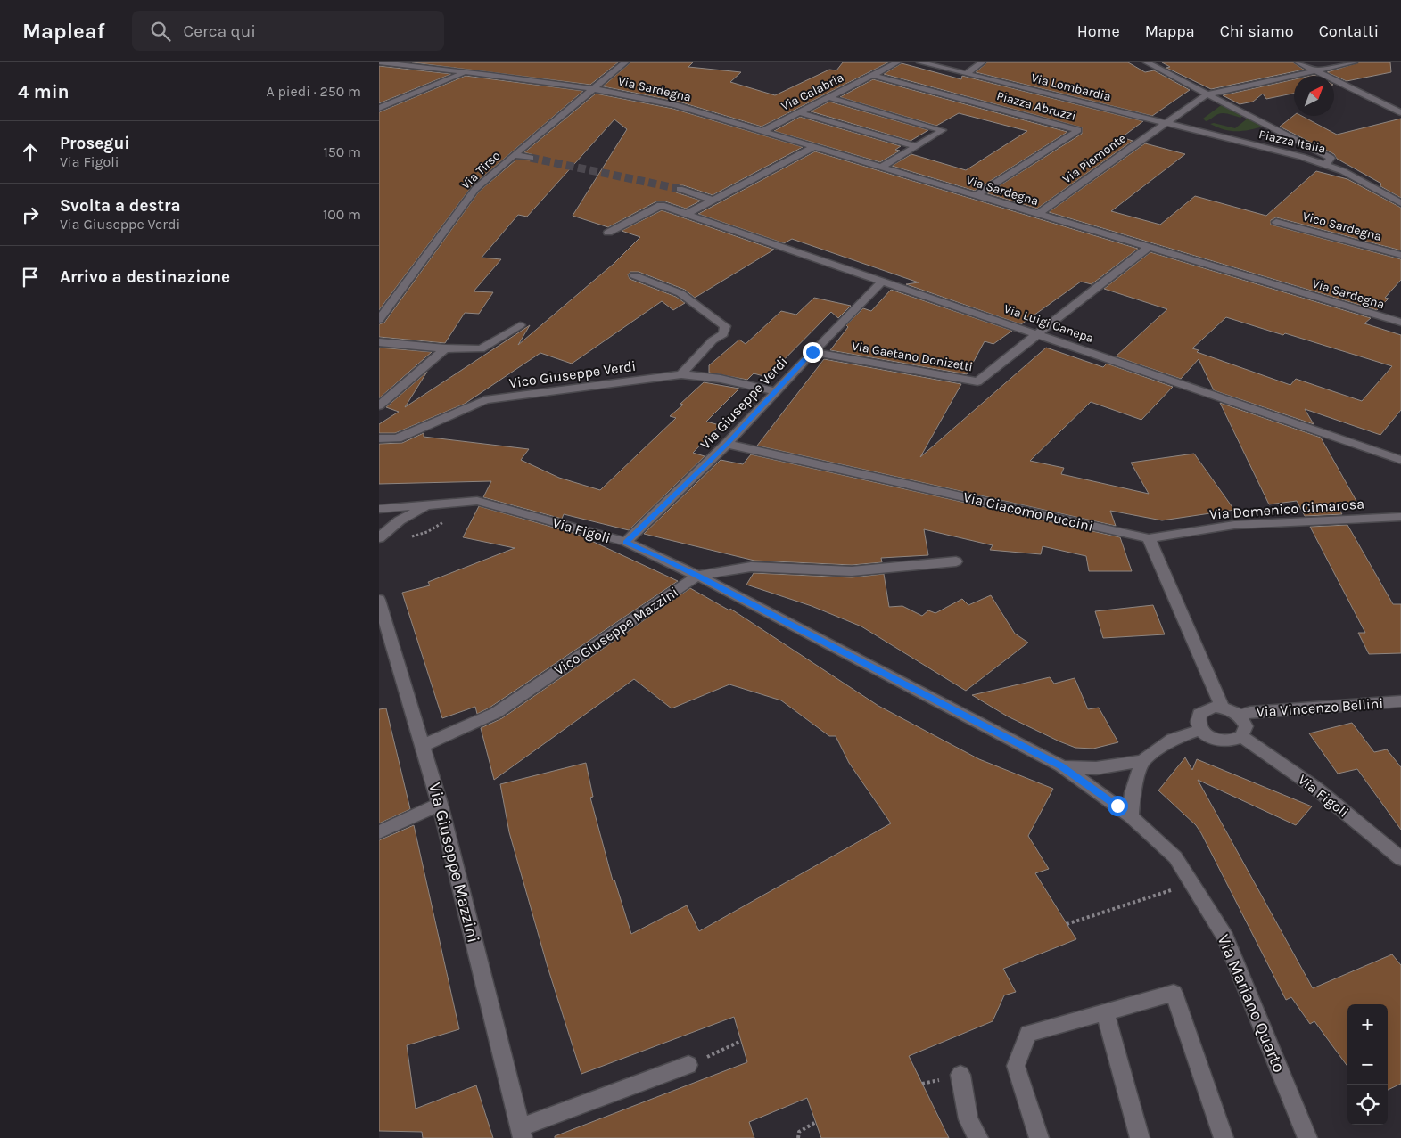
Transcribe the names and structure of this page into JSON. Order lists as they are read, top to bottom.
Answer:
{
  "streets": {
    "street": [
      "Via Lombardia",
      "Via Sardegna",
      "Via Calabria",
      "Piazza Abruzzi",
      "Piazza Italia",
      "Via Piemonte",
      "Via Tirso",
      "Vico Sardegna",
      "Via Luigi Canepa",
      "Via Gaetano Donizetti",
      "Vico Giuseppe Verdi",
      "Via Giuseppe Verdi",
      "Via Domenico Cimarosa",
      "Via Giacomo Puccini",
      "Via Figoli",
      "Vico Giuseppe Mazzini",
      "Via Vincenzo Bellini",
      "Via Giuseppe Mazzini",
      "Via Mariano Quarto"
    ]
  },
  "crossings": [
    ["Via Lombardia", "Piazza Italia"],
    ["Via Lombardia", "Via Piemonte"],
    ["Via Sardegna", "Via Calabria"],
    ["Via Sardegna", "Piazza Abruzzi"],
    ["Via Sardegna", "Via Piemonte"],
    ["Via Sardegna", "Via Tirso"],
    ["Via Sardegna", "Via Gaetano Donizetti"],
    ["Via Calabria", "Piazza Abruzzi"],
    ["Piazza Italia", "Via Piemonte"],
    ["Via Luigi Canepa", "Via Gaetano Donizetti"],
    ["Via Luigi Canepa", "Via Giuseppe Verdi"],
    ["Via Gaetano Donizetti", "Via Giuseppe Verdi"],
    ["Vico Giuseppe Verdi", "Via Giuseppe Verdi"],
    ["Via Giuseppe Verdi", "Via Giacomo Puccini"],
    ["Via Giuseppe Verdi", "Via Figoli"],
    ["Via Domenico Cimarosa", "Via Giacomo Puccini"],
    ["Via Figoli", "Vico Giuseppe Mazzini"],
    ["Via Figoli", "Via Vincenzo Bellini"],
    ["Via Figoli", "Via Mariano Quarto"],
    ["Vico Giuseppe Mazzini", "Via Giuseppe Mazzini"]
  ],
  "north": "top right",
  "page": {
    "header": "Mapleaf",
    "search": "Cerca qui",
    "nav": [
      "Home",
      "Mappa",
      "Chi siamo",
      "Contatti"
    ],
    "heading": ["4 min", "A piedi · 250 m"],
    "list": [
      ["Prosegui", "Via Figoli", "150 m"],
      ["Svolta a destra", "Via Giuseppe Verdi", "100 m"],
      "Arrivo a destinazione"
    ],
    "map_buttons": ["+", "−"]
  }
}
